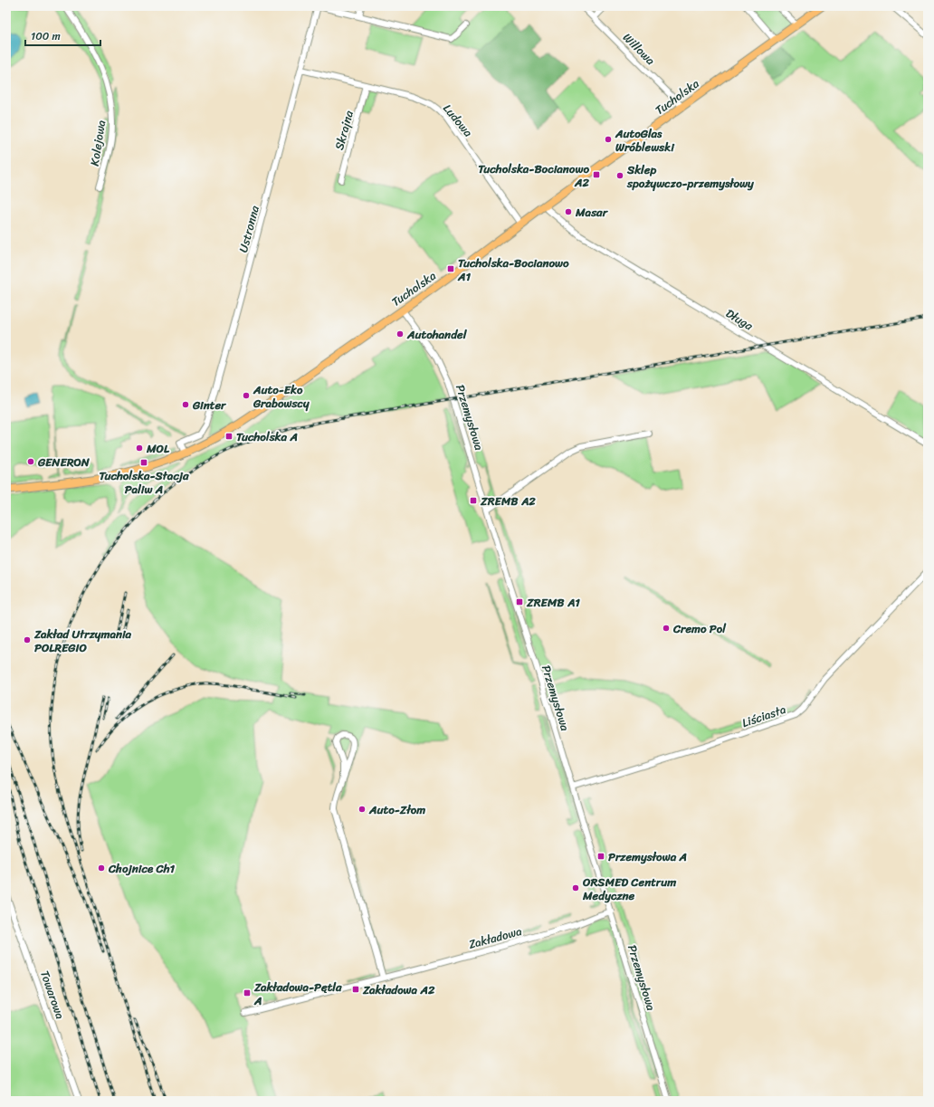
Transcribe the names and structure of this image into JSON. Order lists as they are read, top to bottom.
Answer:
{
  "streets": {
    "main road": ["Tucholska"],
    "street": [
      "Willowa",
      "Ludowa",
      "Skrajna",
      "Kolejowa",
      "Ustronna",
      "Długa",
      "Przemysłowa",
      "Liściasta",
      "Zakładowa",
      "Towarowa"
    ]
  },
  "crossings": [
    ["Willowa", "Tucholska"],
    ["Tucholska", "Ludowa"],
    ["Tucholska", "Ustronna"],
    ["Tucholska", "Długa"],
    ["Tucholska", "Przemysłowa"],
    ["Ludowa", "Skrajna"],
    ["Ludowa", "Ustronna"],
    ["Przemysłowa", "Liściasta"],
    ["Przemysłowa", "Zakładowa"]
  ],
  "places": {
    "other": [
      "AutoGlas Wróblewski",
      "Sklep spożywczo-przemysłowy",
      "Masar",
      "Autohandel",
      "Auto-Eko Grabowscy",
      "Ginter",
      "MOL",
      "GENERON",
      "Cremo Pol",
      "Zakład Utrzymania POLREGIO",
      "Auto-Złom",
      "Chojnice Ch1",
      "ORSMED Centrum Medyczne"
    ],
    "transit": [
      "Tucholska-Bocianowo A2",
      "Tucholska-Bocianowo A1",
      "Tucholska A",
      "Tucholska-Stacja Paliw A",
      "ZREMB A2",
      "ZREMB A1",
      "Przemysłowa A",
      "Zakładowa A2",
      "Zakładowa-Pętla A"
    ]
  },
  "scale_bar": "100 m"
}
